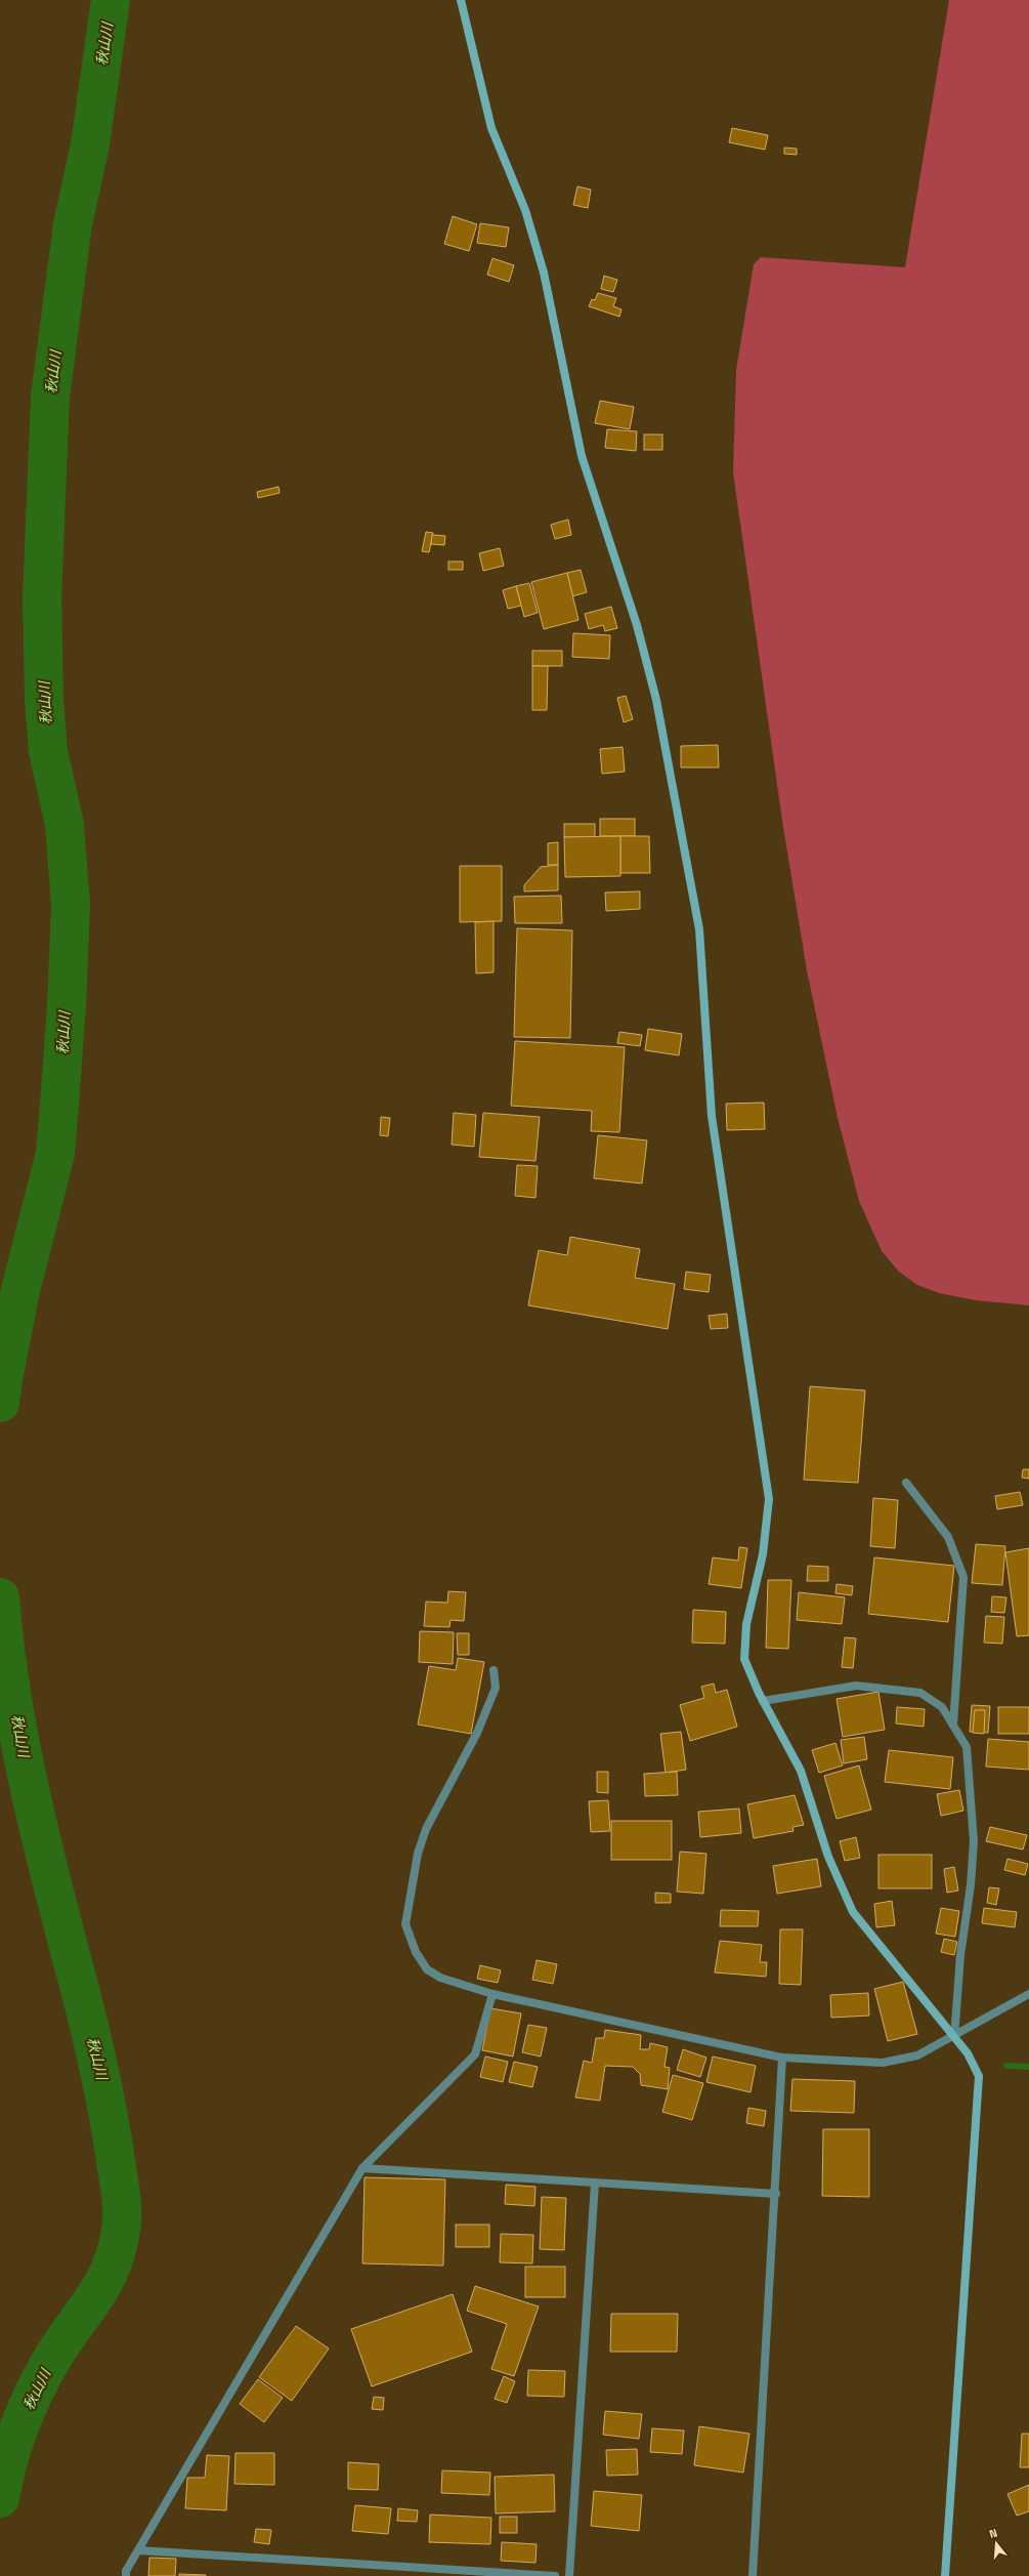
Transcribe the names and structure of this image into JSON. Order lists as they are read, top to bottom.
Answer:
{
  "water": ["秋山川"],
  "north": "top"
}
